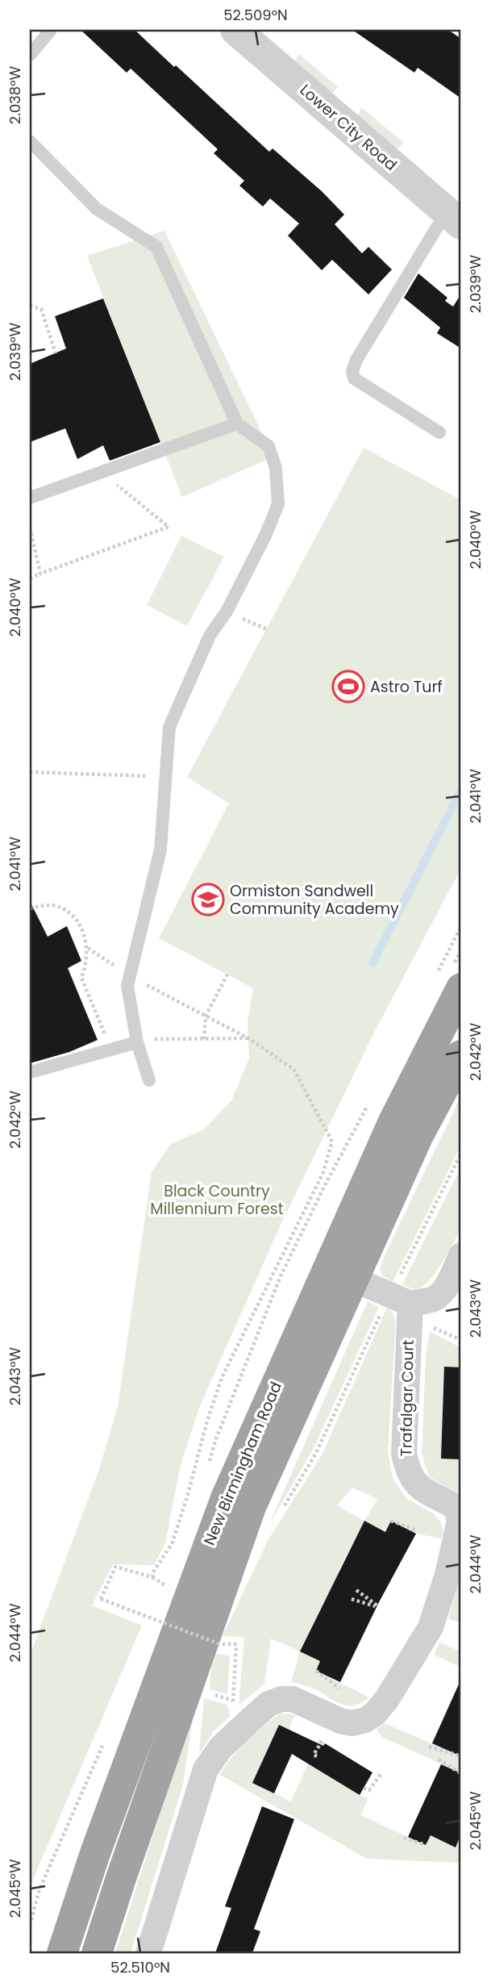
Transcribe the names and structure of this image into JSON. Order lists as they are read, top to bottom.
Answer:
{
  "streets": {
    "highway": ["New Birmingham Road"],
    "street": ["Lower City Road", "Trafalgar Court"]
  },
  "parks": ["Black Country Millennium Forest"],
  "places": {
    "sports": ["Astro Turf"],
    "school or university": ["Ormiston Sandwell Community Academy"]
  },
  "coordinates": [
    "52.509°N",
    "2.038°W",
    "2.039°W",
    "2.040°W",
    "2.041°W",
    "2.042°W",
    "2.043°W",
    "2.044°W",
    "2.045°W",
    "52.510°N"
  ]
}
